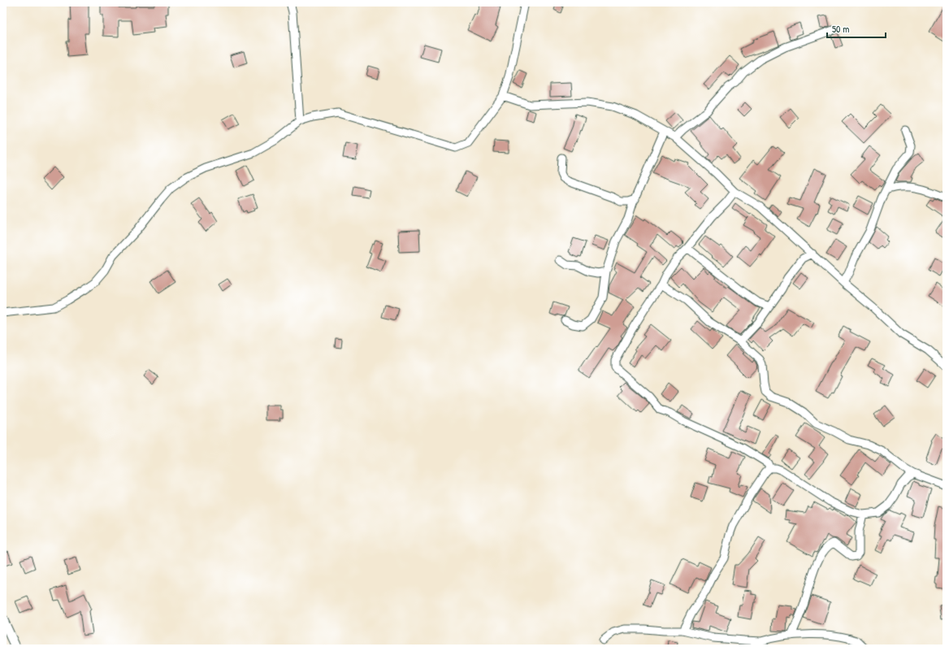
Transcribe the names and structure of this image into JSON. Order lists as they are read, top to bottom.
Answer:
{
  "scale_bar": "50 m"
}
